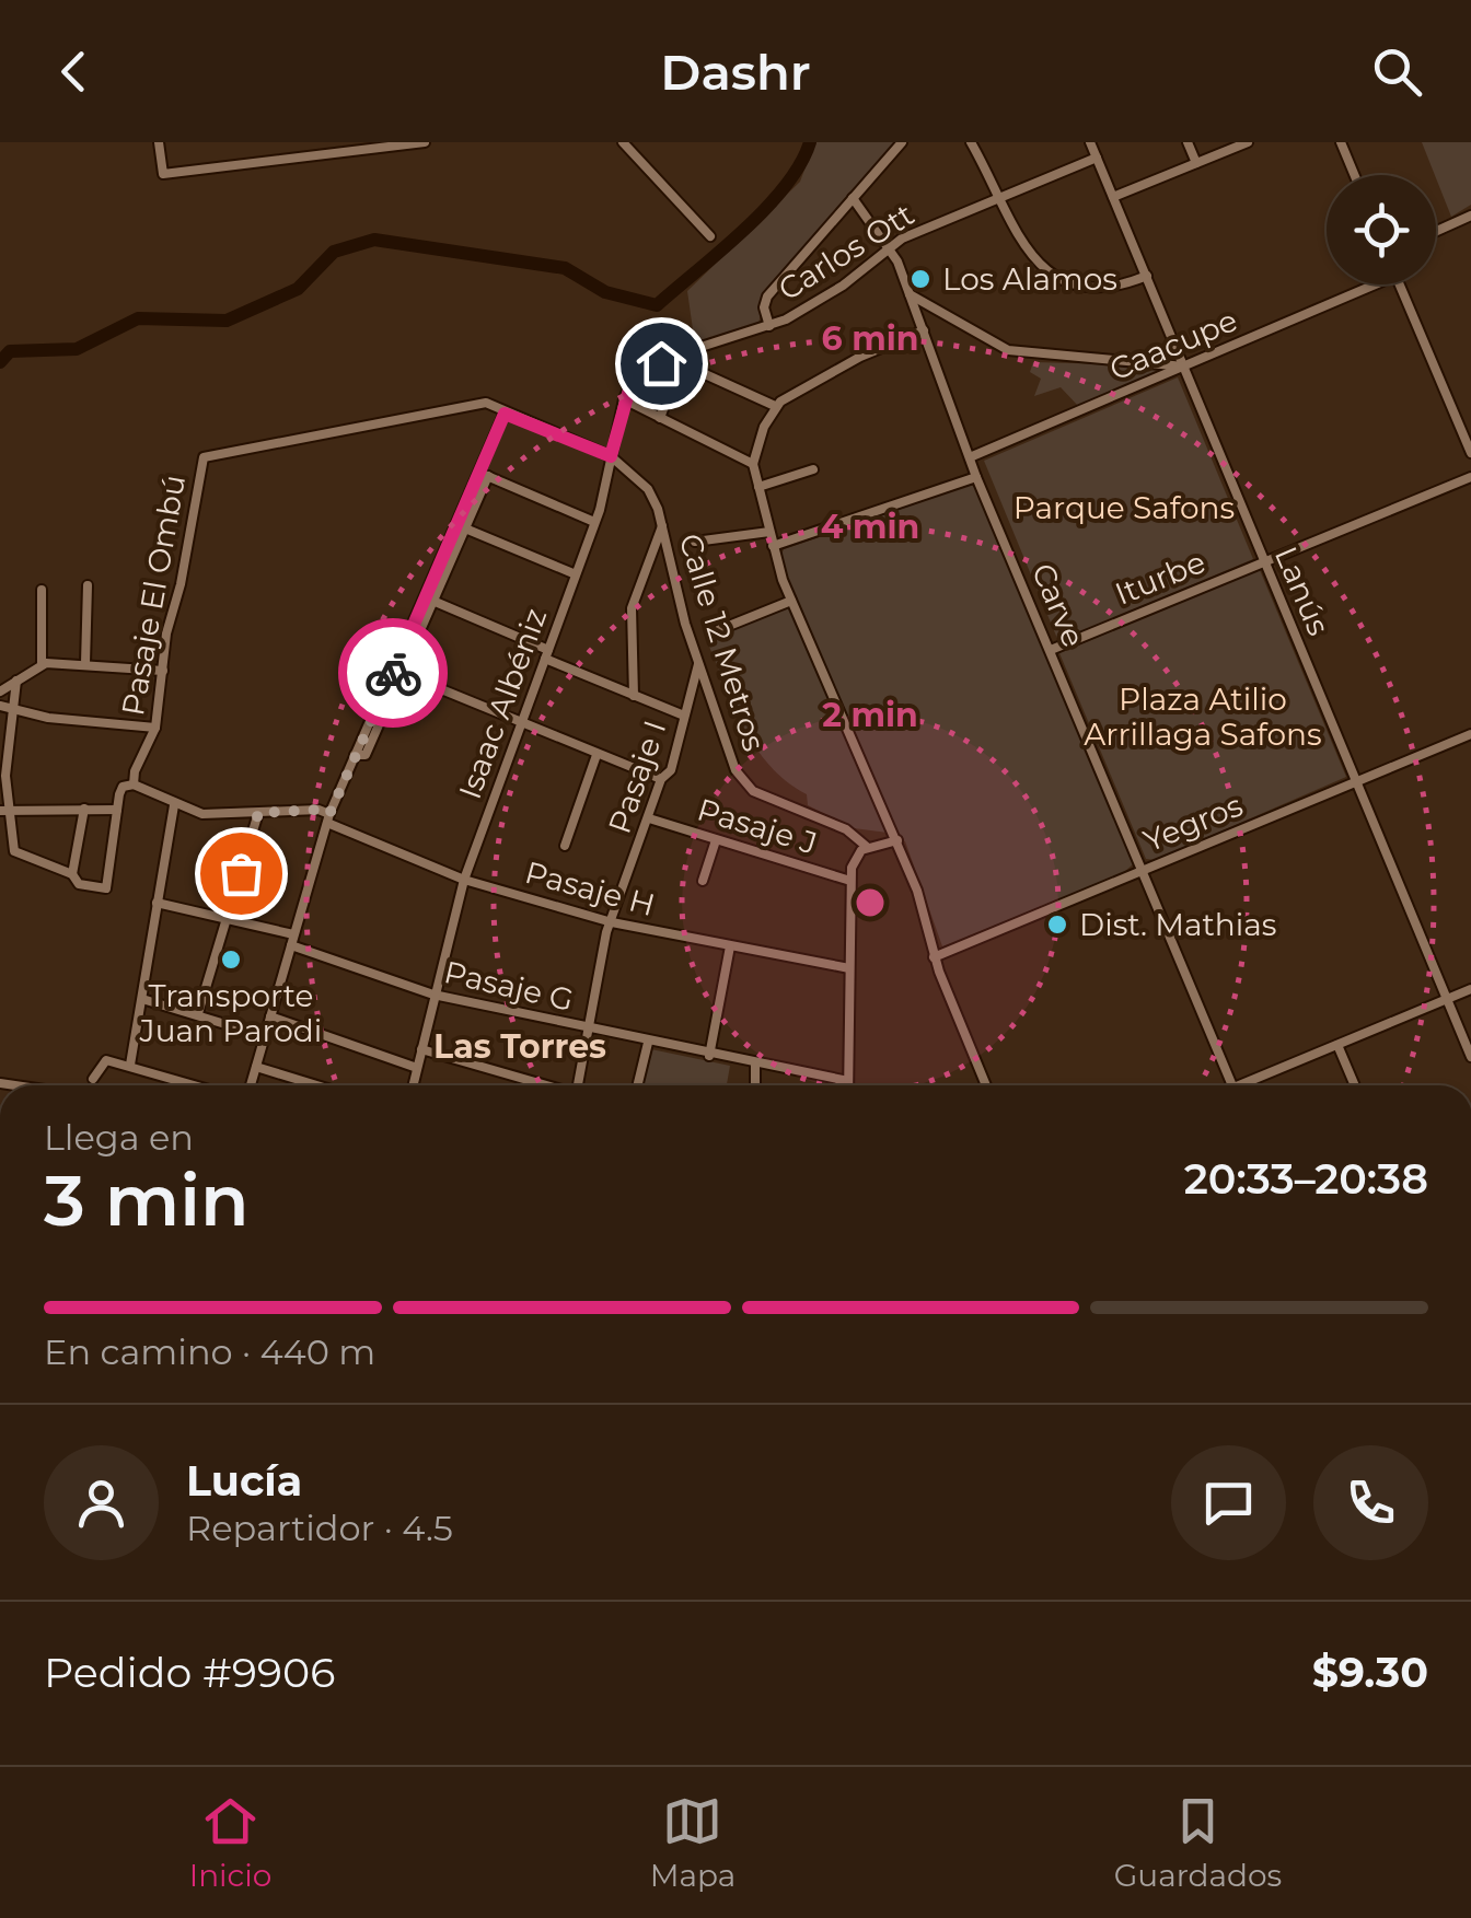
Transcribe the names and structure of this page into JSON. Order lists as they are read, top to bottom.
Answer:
{
  "streets": {
    "street": [
      "Carlos Ott",
      "Caacupe",
      "Iturbe",
      "Lanús",
      "Pasaje El Ombú",
      "Carve",
      "Calle 12 Metros",
      "Isaac Albéniz",
      "Pasaje I",
      "Yegros",
      "Pasaje J",
      "Pasaje H",
      "Pasaje G"
    ]
  },
  "crossings": [
    ["Carlos Ott", "Lanús"],
    ["Carlos Ott", "Carve"],
    ["Caacupe", "Lanús"],
    ["Caacupe", "Carve"],
    ["Iturbe", "Lanús"],
    ["Iturbe", "Carve"],
    ["Lanús", "Yegros"],
    ["Carve", "Yegros"],
    ["Calle 12 Metros", "Isaac Albéniz"],
    ["Calle 12 Metros", "Pasaje I"],
    ["Isaac Albéniz", "Pasaje J"],
    ["Isaac Albéniz", "Pasaje H"],
    ["Isaac Albéniz", "Pasaje G"],
    ["Pasaje I", "Pasaje J"],
    ["Pasaje I", "Pasaje H"],
    ["Pasaje I", "Pasaje G"]
  ],
  "districts": ["Las Torres"],
  "parks": ["Parque Safons", "Plaza Atilio Arrillaga Safons"],
  "places": ["Los Alamos", "Dist. Mathias", "Transporte Juan Parodi"],
  "page": {
    "header": "Dashr",
    "heading": ["3 min", "Llega en", "20:33–20:38"],
    "panel": [
      "Lucía",
      "Repartidor · 4.5",
      "Pedido #9906",
      "$9.30"
    ],
    "bar": "En camino · 440 m",
    "tabs": ["Inicio", "Mapa", "Guardados"]
  },
  "rings": ["6 min", "4 min", "2 min"]
}
